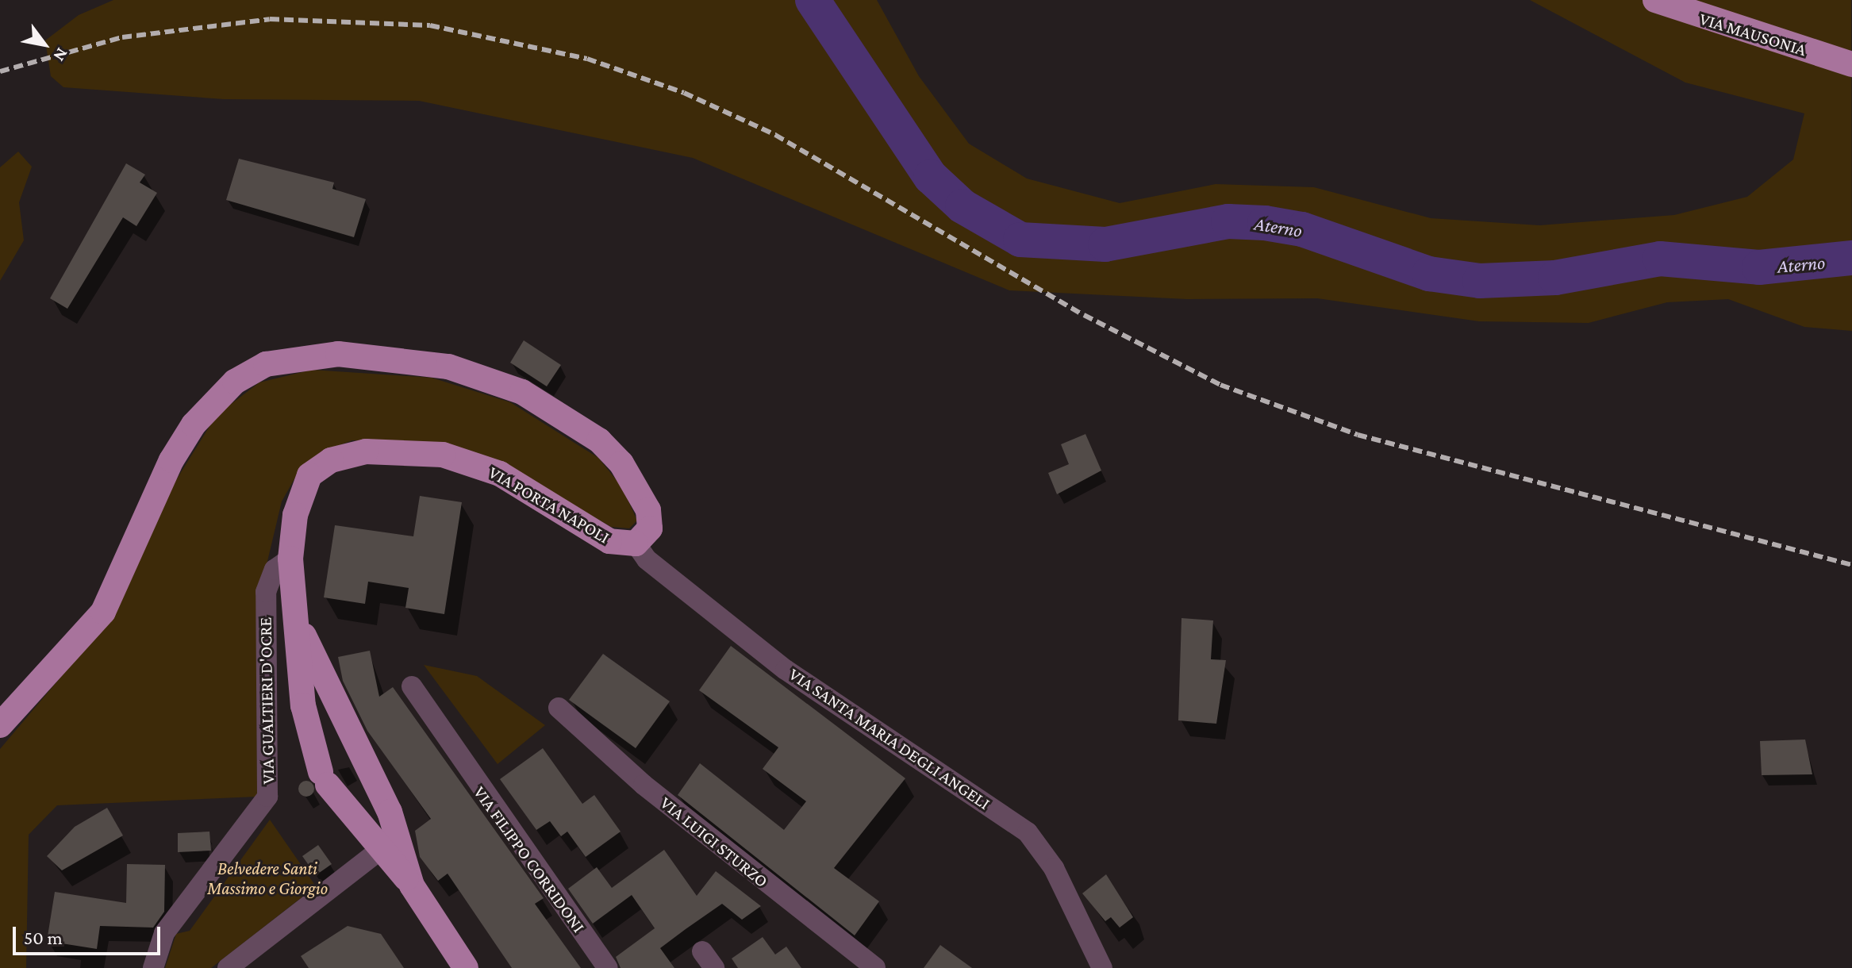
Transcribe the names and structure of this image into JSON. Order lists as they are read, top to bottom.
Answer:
{
  "streets": {
    "main road": ["VIA MAUSONIA", "VIA PORTA NAPOLI"],
    "street": [
      "VIA GUALTIERI D'OCRE",
      "VIA SANTA MARIA DEGLI ANGELI",
      "VIA LUIGI STURZO",
      "VIA FILIPPO CORRIDONI"
    ]
  },
  "crossings": [
    ["VIA PORTA NAPOLI", "VIA GUALTIERI D'OCRE"],
    ["VIA PORTA NAPOLI", "VIA SANTA MARIA DEGLI ANGELI"]
  ],
  "water": ["Aterno"],
  "parks": ["Belvedere Santi Massimo e Giorgio"],
  "scale_bar": "50 m",
  "north": "bottom right"
}
